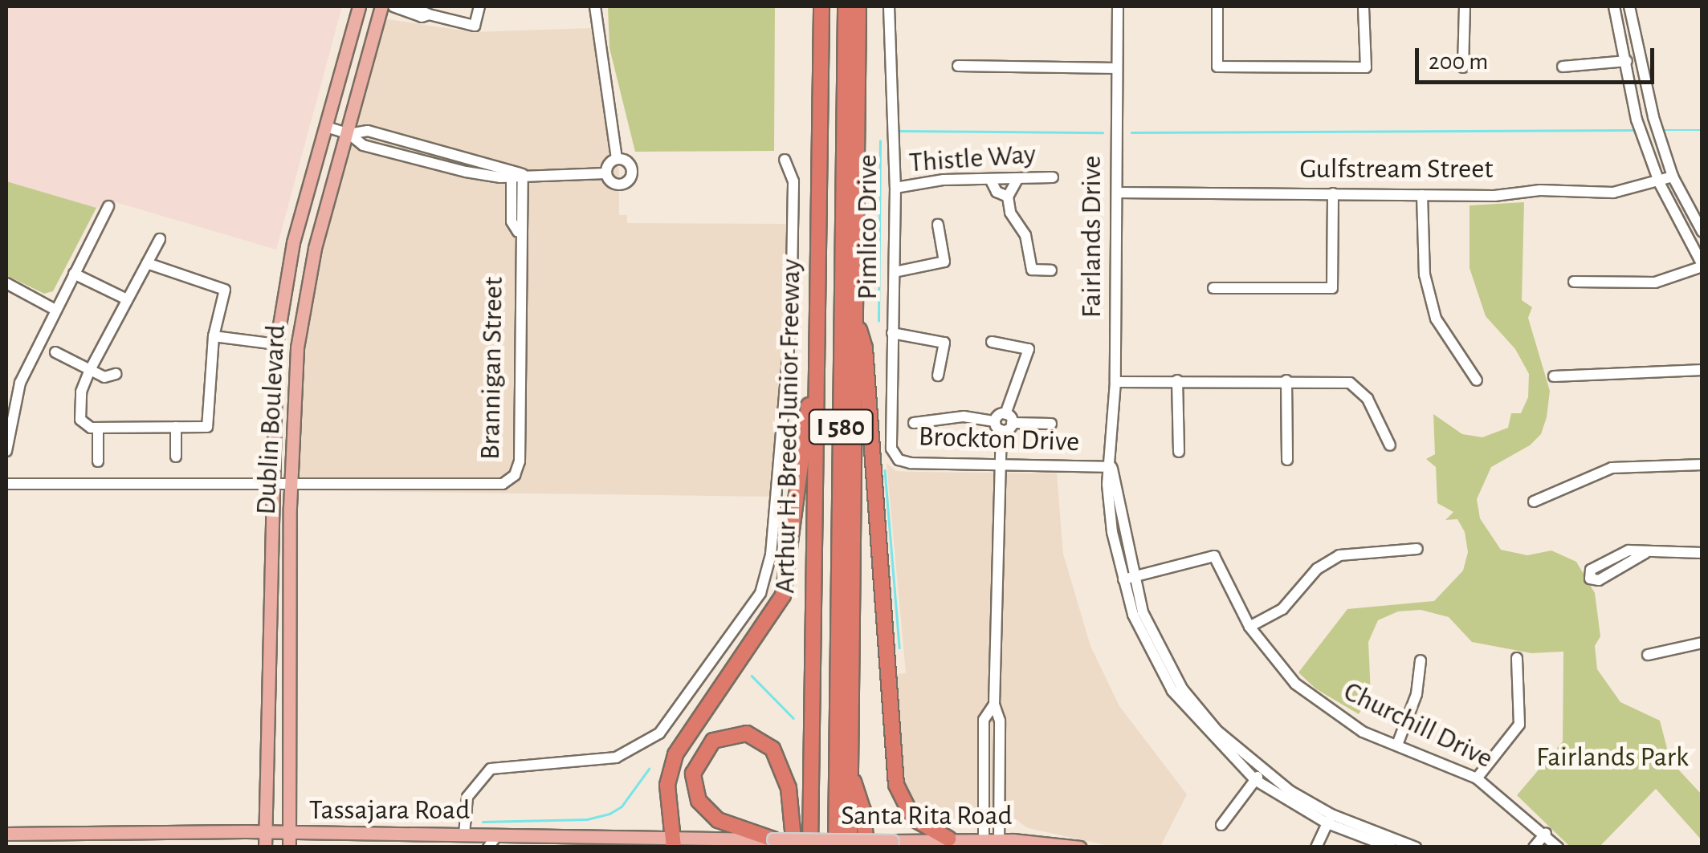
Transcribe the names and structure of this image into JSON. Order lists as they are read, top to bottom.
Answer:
{
  "streets": {
    "highway": ["Arthur H. Breed Junior Freeway", "I 580"],
    "main road": ["Dublin Boulevard", "Tassajara Road", "Santa Rita Road"],
    "street": [
      "Thistle Way",
      "Gulfstream Street",
      "Pimlico Drive",
      "Fairlands Drive",
      "Brannigan Street",
      "Brockton Drive",
      "Churchill Drive"
    ]
  },
  "crossings": [
    ["Thistle Way", "Pimlico Drive"],
    ["Gulfstream Street", "Fairlands Drive"],
    ["Pimlico Drive", "Brockton Drive"],
    ["Fairlands Drive", "Brockton Drive"],
    ["Fairlands Drive", "Churchill Drive"],
    ["Brannigan Street", "Dublin Boulevard"],
    ["Dublin Boulevard", "Tassajara Road"],
    ["Tassajara Road", "Santa Rita Road"]
  ],
  "parks": ["Fairlands Park"],
  "scale_bar": "200 m"
}
